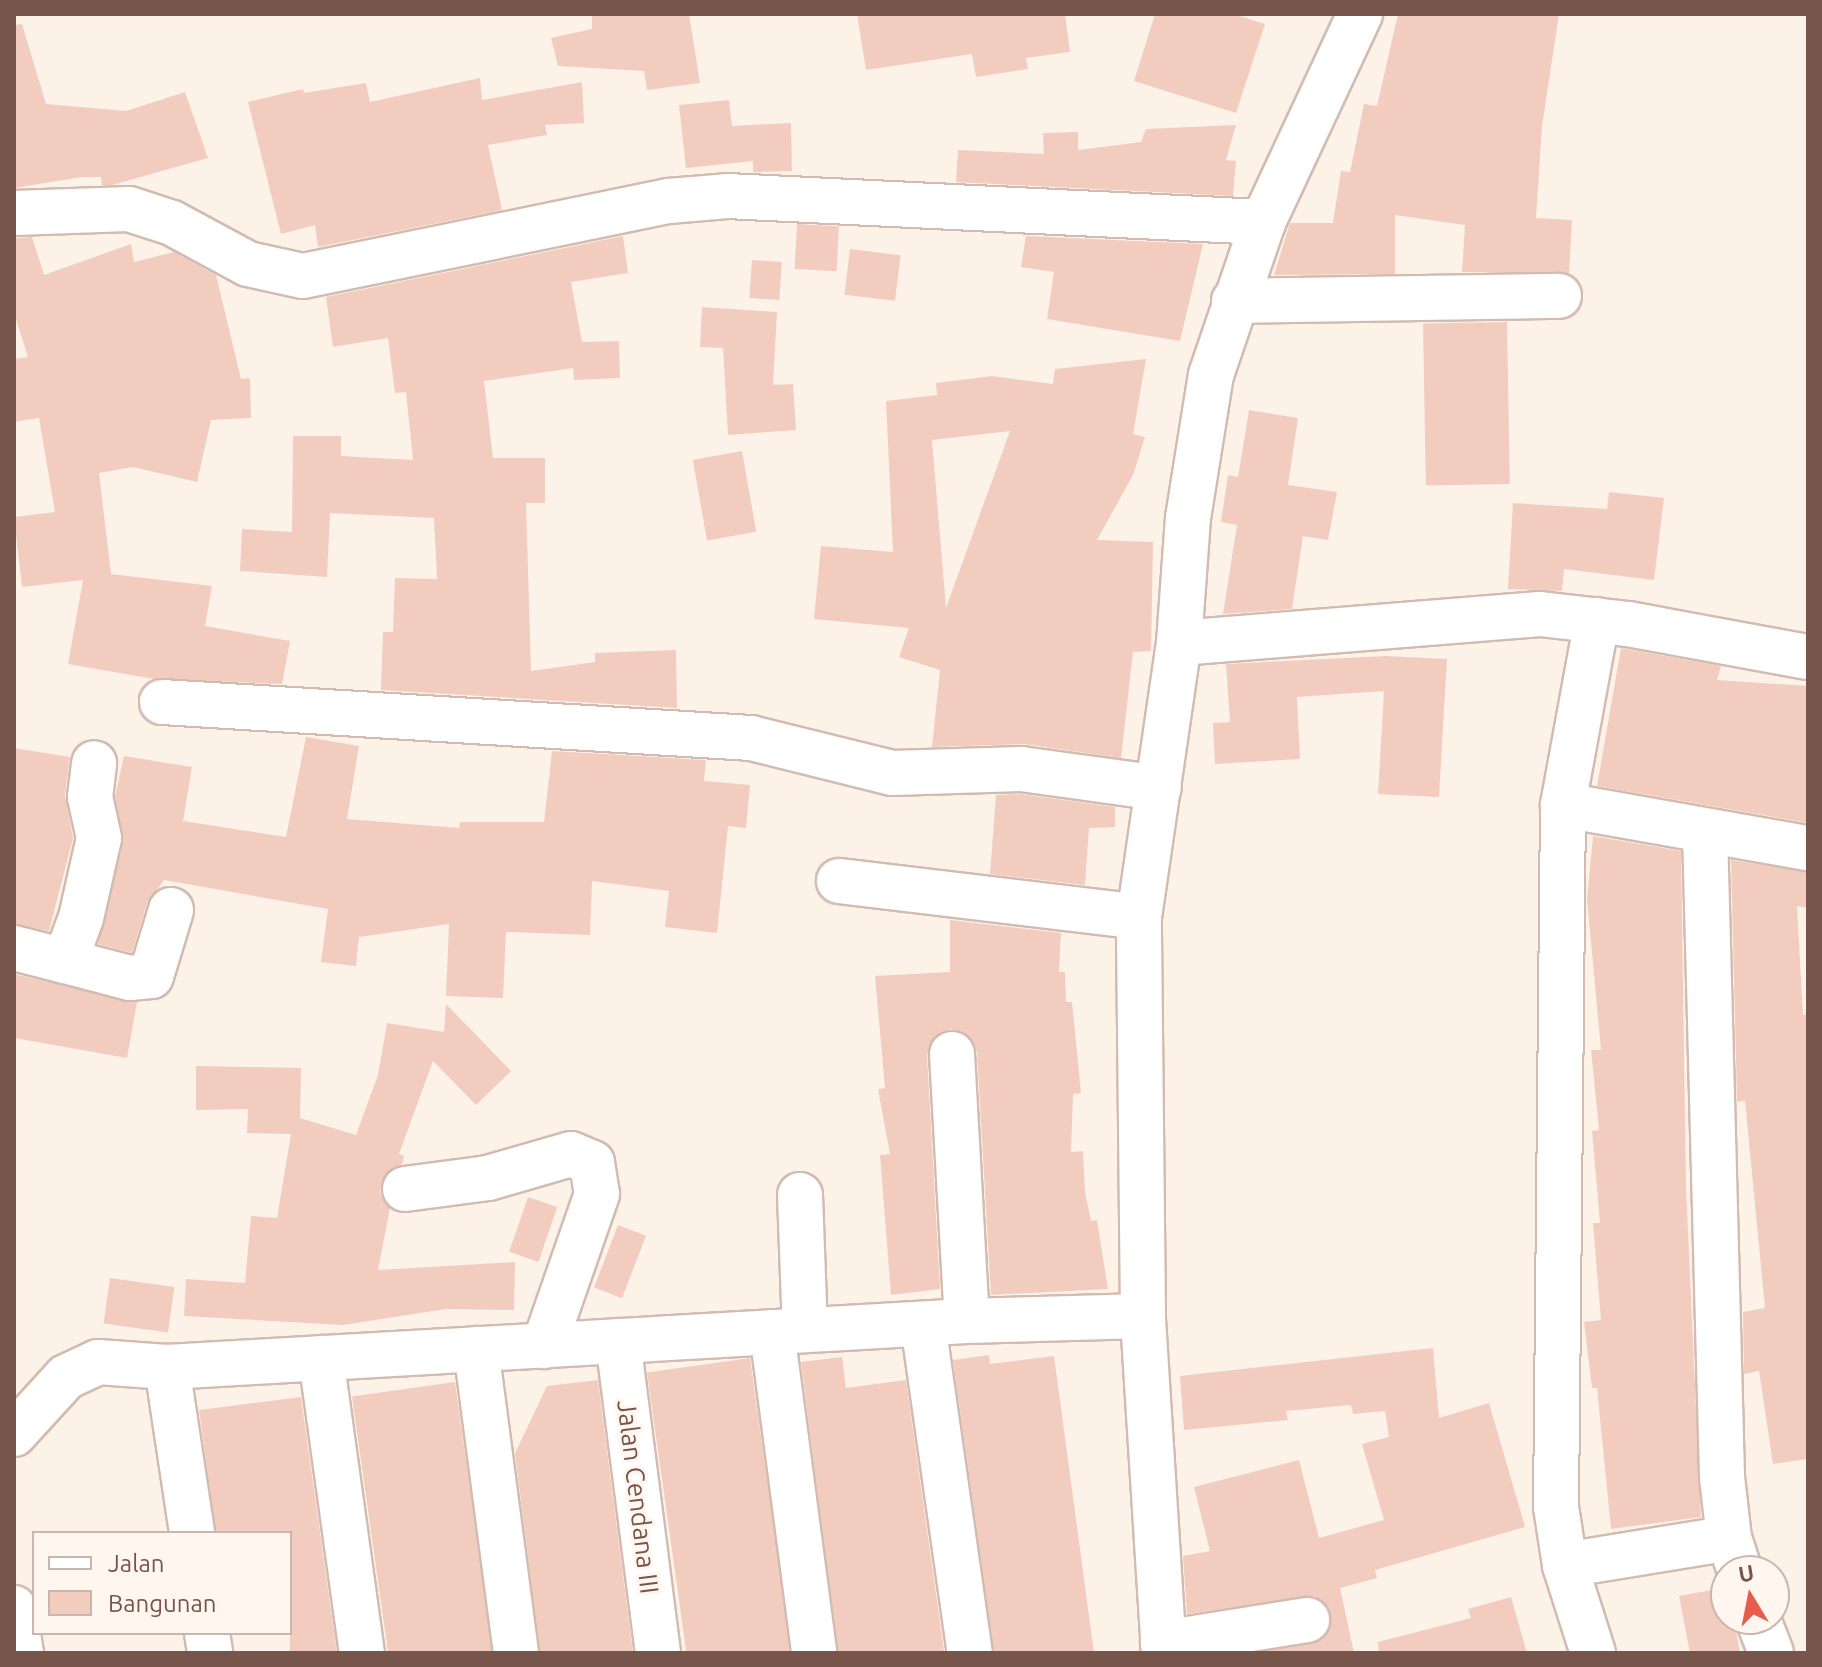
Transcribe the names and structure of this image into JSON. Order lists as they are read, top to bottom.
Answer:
{
  "streets": {
    "street": ["Jalan Cendana III"]
  },
  "legend": ["Jalan", "Bangunan"],
  "north": "top"
}
